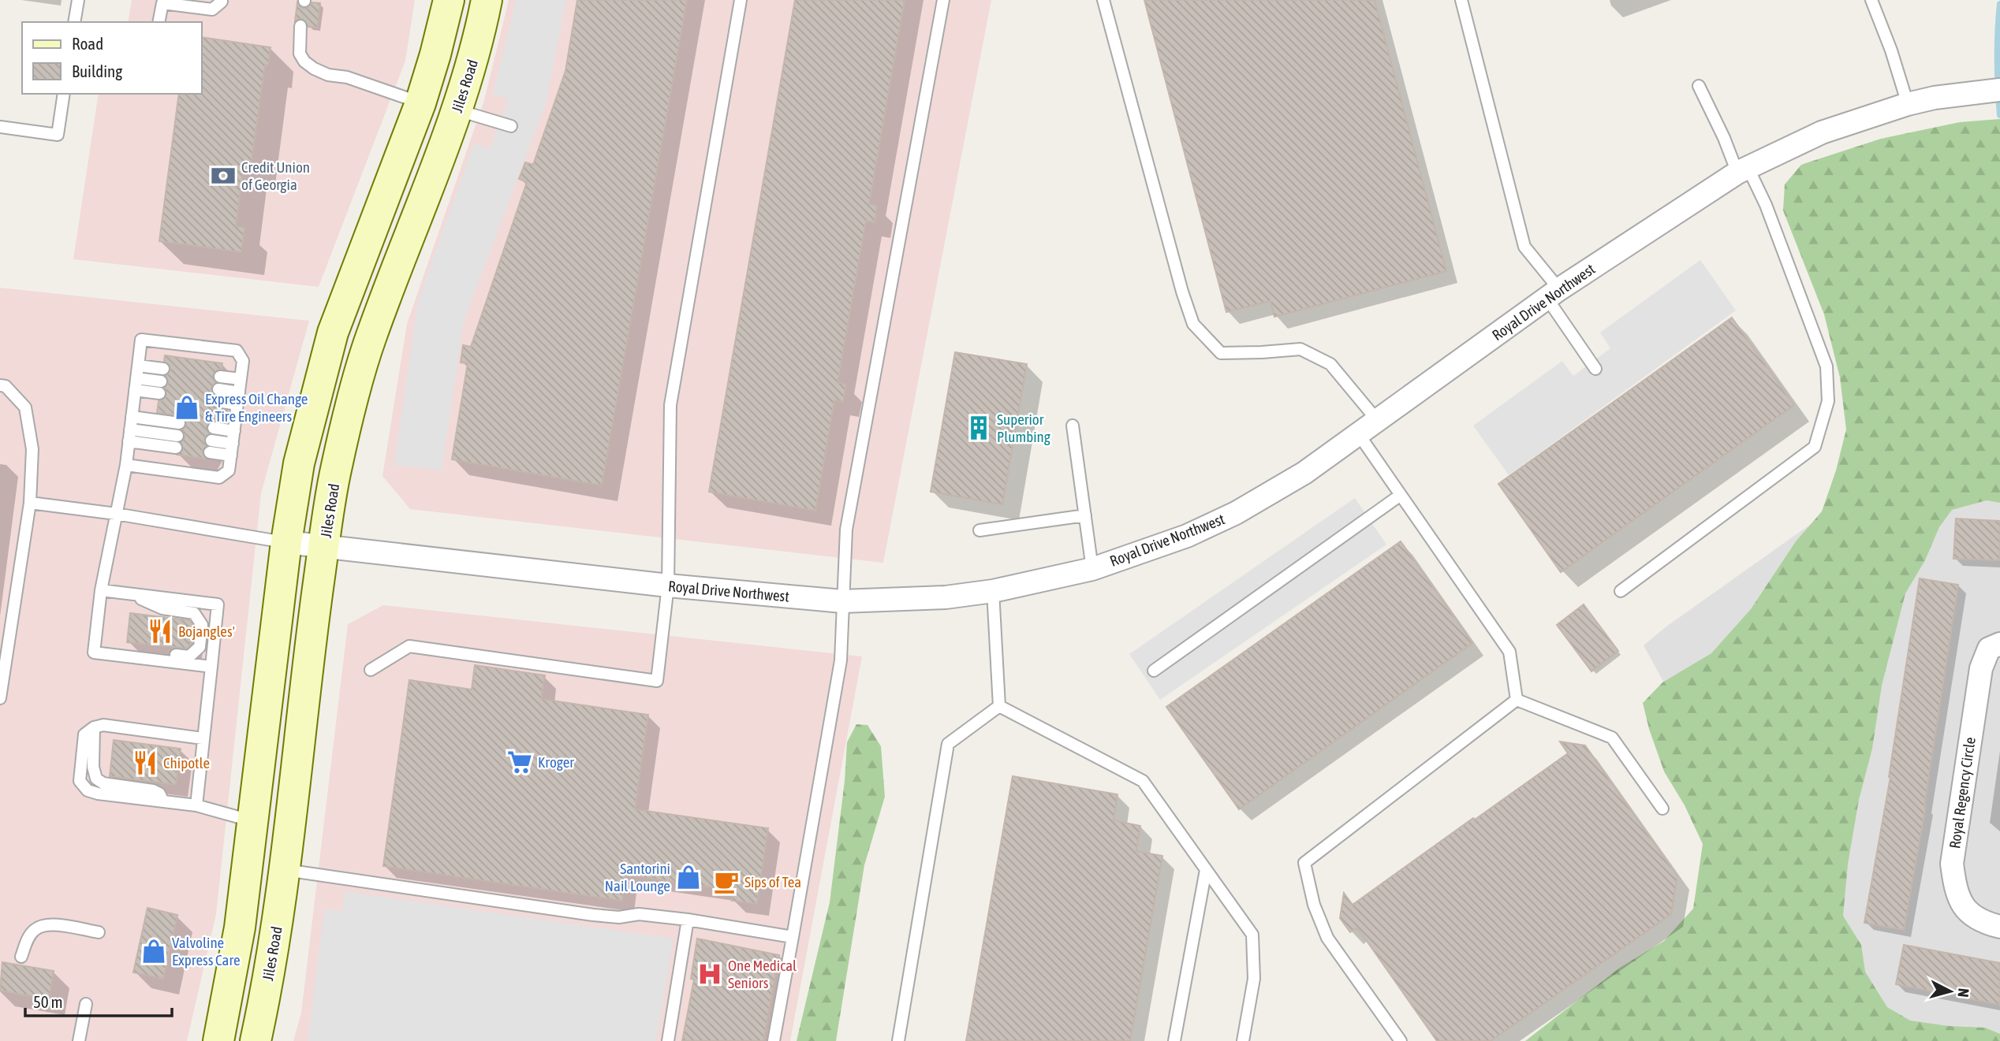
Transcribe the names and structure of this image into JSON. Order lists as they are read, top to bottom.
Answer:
{
  "streets": {
    "street": ["Jiles Road", "Royal Drive Northwest", "Royal Regency Circle"]
  },
  "crossings": [
    ["Jiles Road", "Royal Drive Northwest"]
  ],
  "places": {
    "bank": ["Credit Union of Georgia"],
    "shop": ["Express Oil Change & Tire Engineers", "Santorini Nail Lounge", "Valvoline Express Care"],
    "building": ["Superior Plumbing"],
    "restaurant": ["Bojangles'", "Chipotle"],
    "supermarket": ["Kroger"],
    "cafe": ["Sips of Tea"],
    "hospital": ["One Medical Seniors"]
  },
  "legend": ["Road", "Building"],
  "scale_bar": "50 m",
  "north": "right"
}
